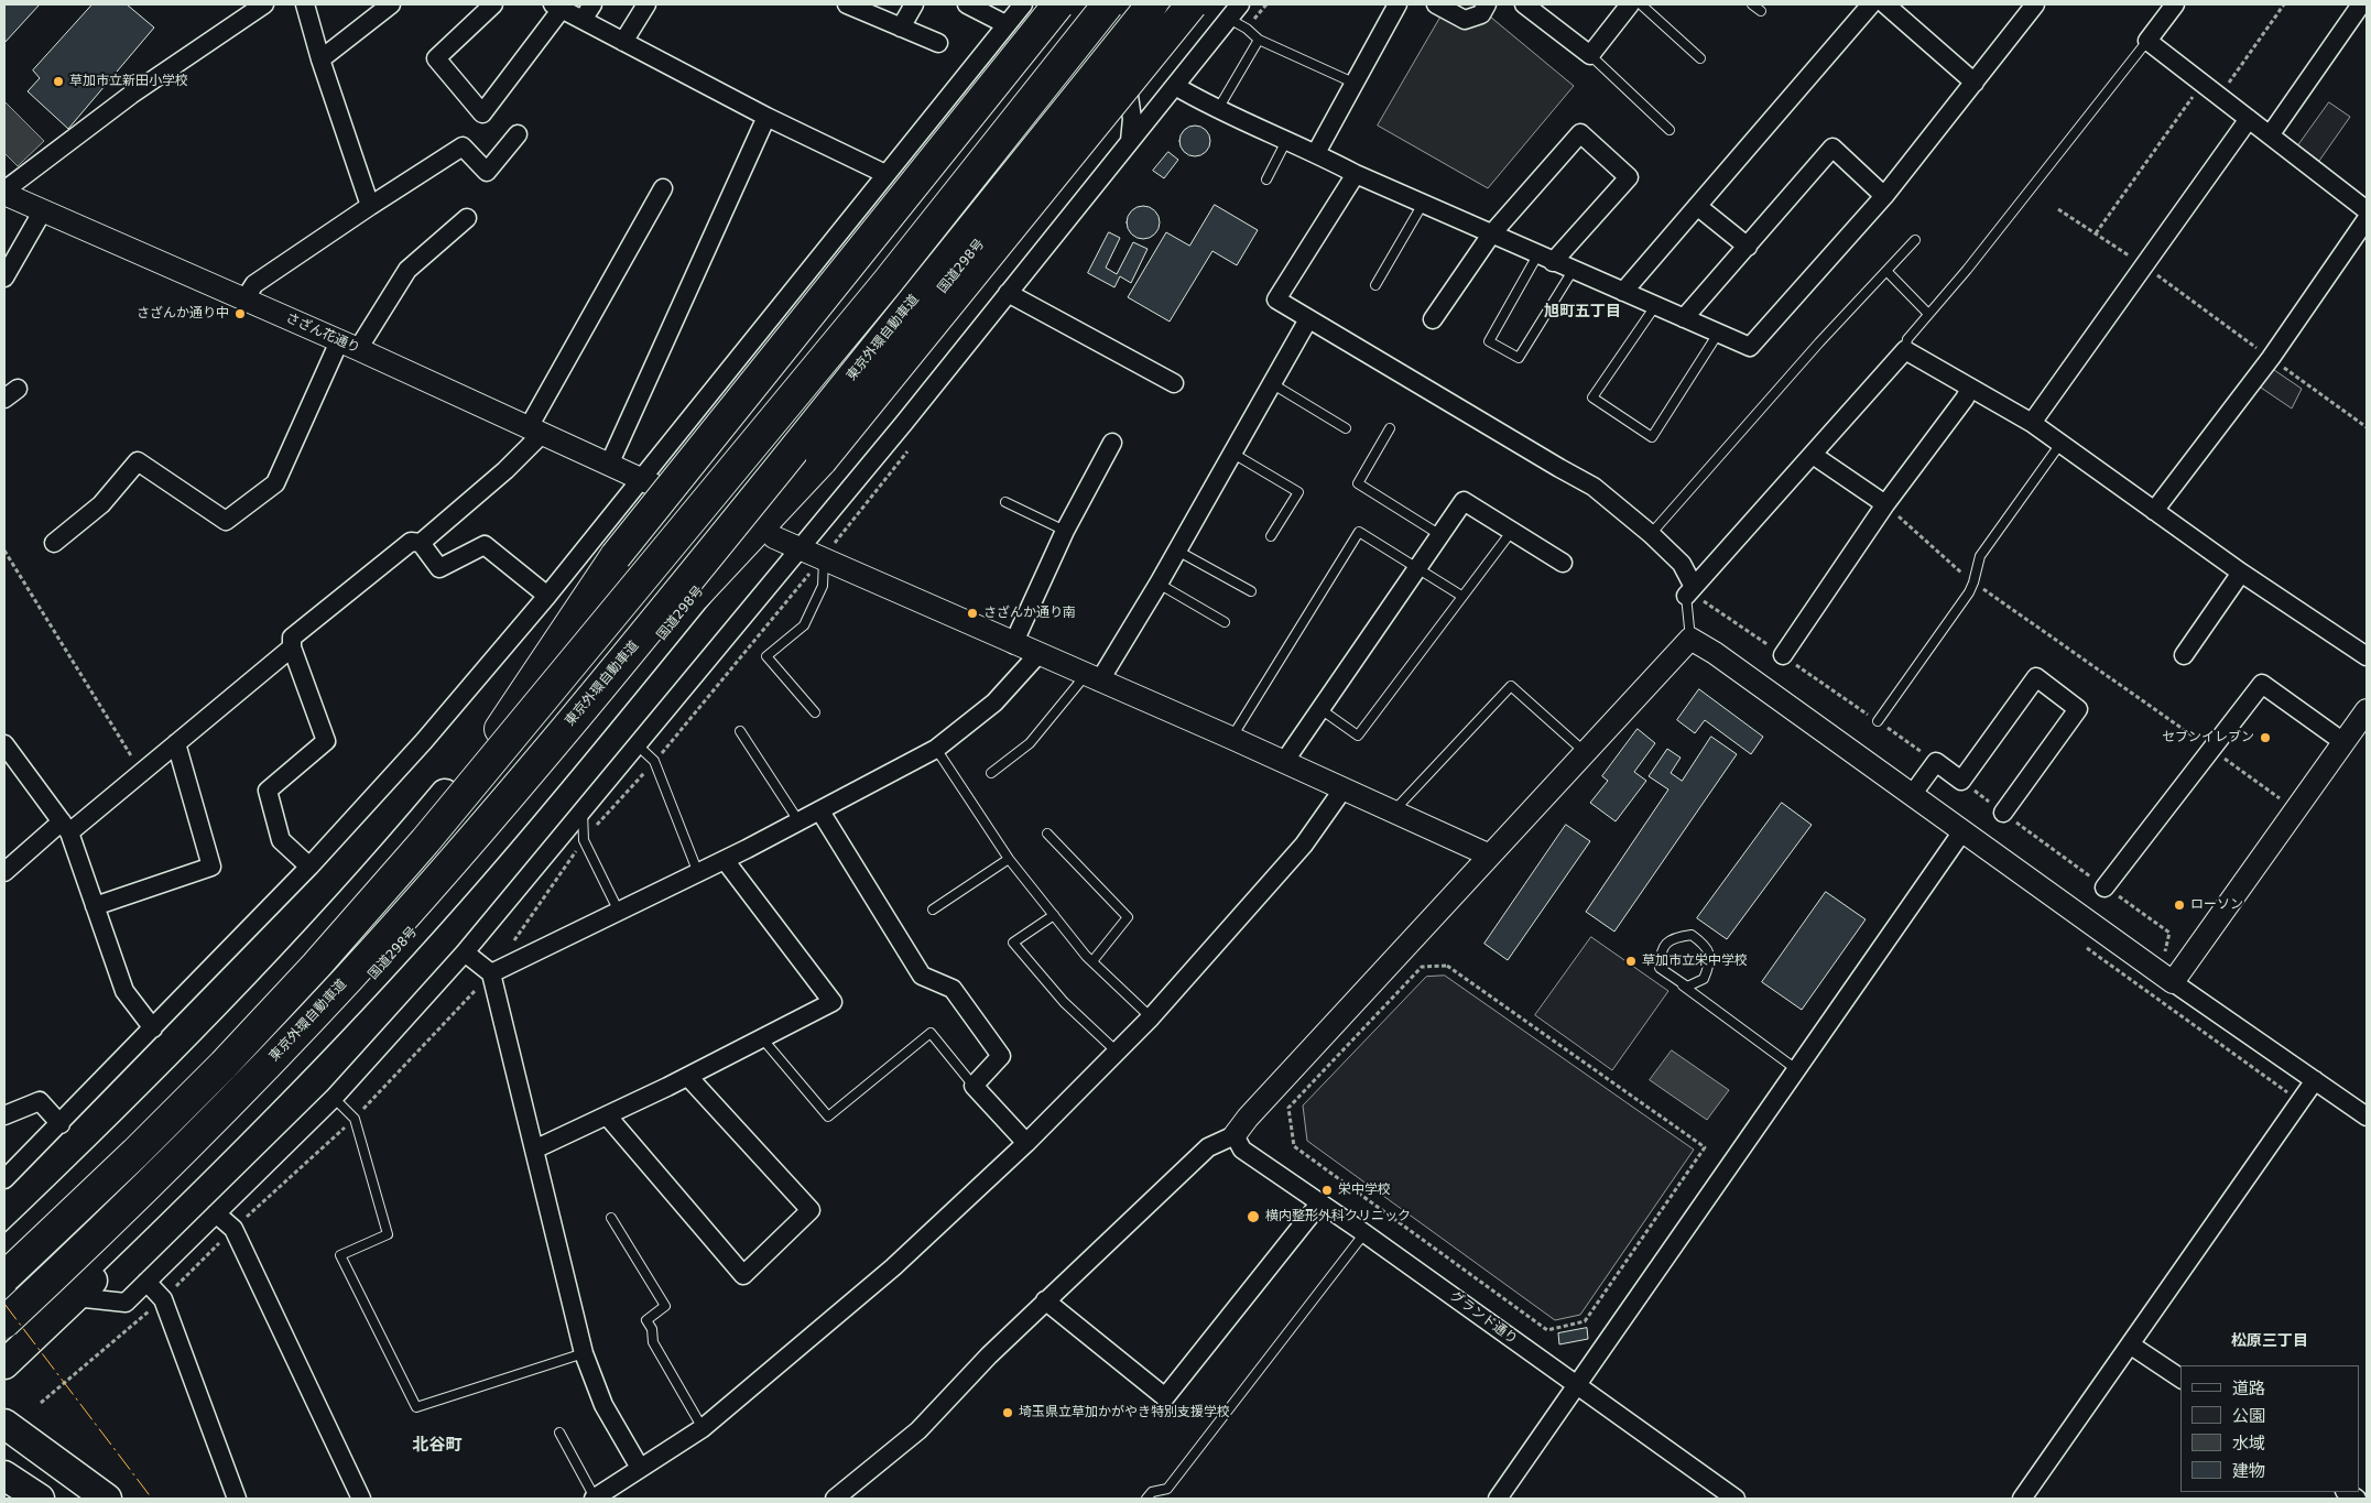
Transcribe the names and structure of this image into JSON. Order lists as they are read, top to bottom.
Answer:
{
  "streets": {
    "highway": ["国道298号", "東京外環自動車道"],
    "street": ["さざん花通り", "グランド通り"]
  },
  "districts": ["旭町五丁目", "松原三丁目", "北谷町"],
  "places": [
    "草加市立新田小学校",
    "さざんか通り中",
    "さざんか通り南",
    "セブンイレブン",
    "ローソン",
    "草加市立栄中学校",
    "栄中学校",
    "横内整形外科クリニック",
    "埼玉県立草加かがやき特別支援学校"
  ],
  "legend": [
    "道路",
    "公園",
    "水域",
    "建物"
  ]
}
